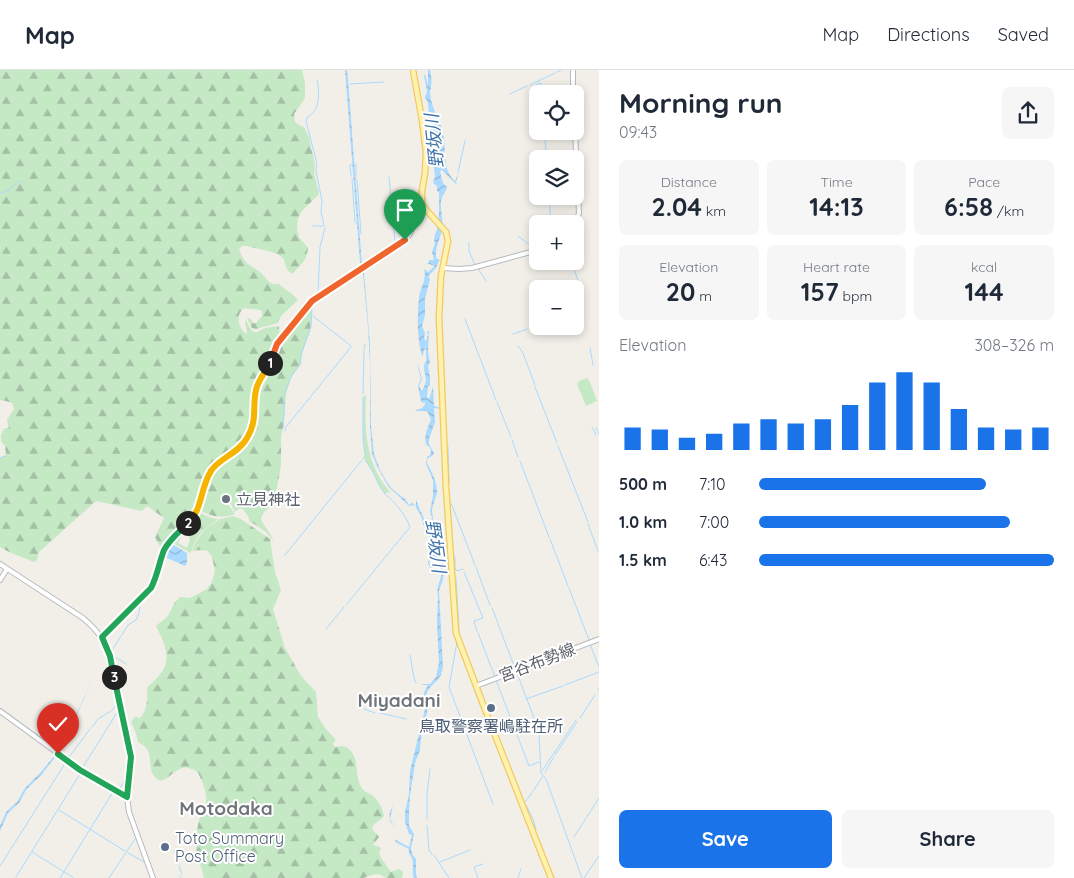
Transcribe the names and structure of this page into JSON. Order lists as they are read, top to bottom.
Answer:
{
  "streets": {
    "street": ["宮谷布勢線"]
  },
  "districts": ["Miyadani", "Motodaka"],
  "water": ["野坂川"],
  "places": ["立見神社", "鳥取警察署嶋駐在所", "Toto Summary Post Office"],
  "page": {
    "header": "Map",
    "nav": ["Map", "Directions", "Saved"],
    "heading": ["Morning run", "09:43"],
    "map_buttons": ["+", "−"],
    "stats": [
      ["Distance", "2.04 km"],
      ["Time", "14:13"],
      ["Pace", "6:58 /km"],
      ["Elevation", "20 m"],
      ["Heart rate", "157 bpm"],
      ["kcal", "144"]
    ],
    "chart": ["Elevation", "308–326 m"],
    "pins": ["1", "2", "3"],
    "list": [
      {
        "name": "500 m",
        "note": "7:10"
      },
      {
        "name": "1.0 km",
        "note": "7:00"
      },
      {
        "name": "1.5 km",
        "note": "6:43"
      }
    ],
    "buttons": ["Save", "Share"]
  }
}
